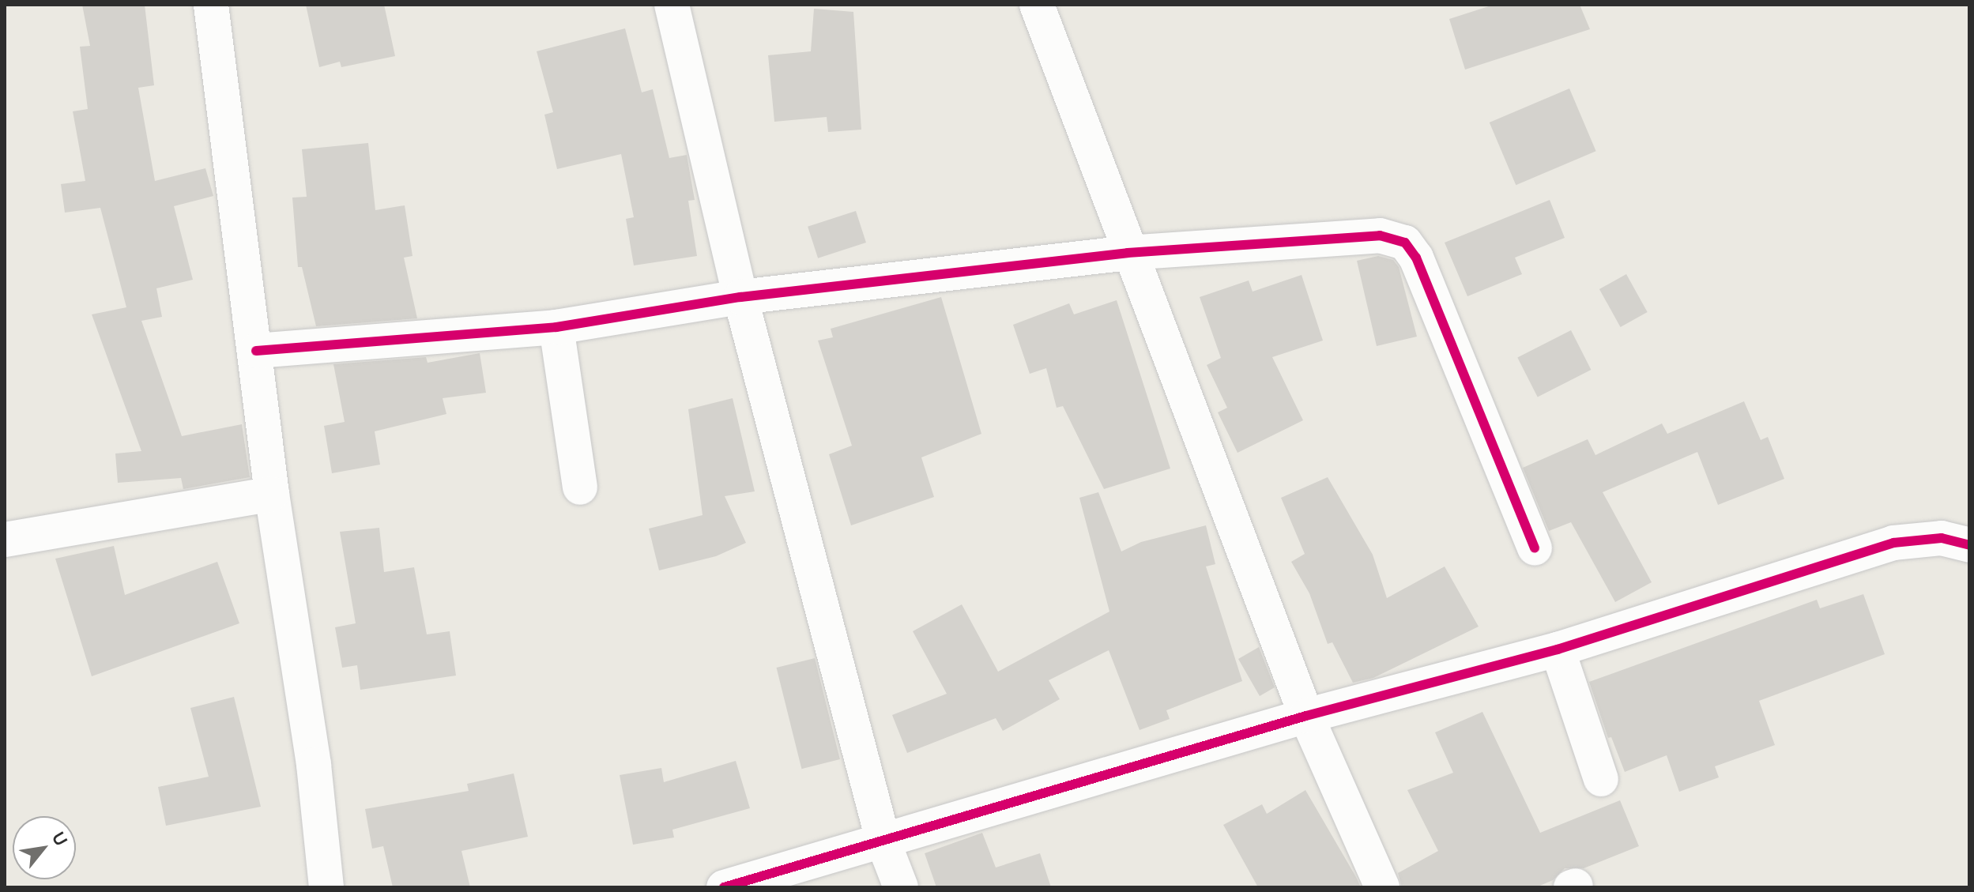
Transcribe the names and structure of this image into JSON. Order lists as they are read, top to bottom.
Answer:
{
  "north": "top right"
}
